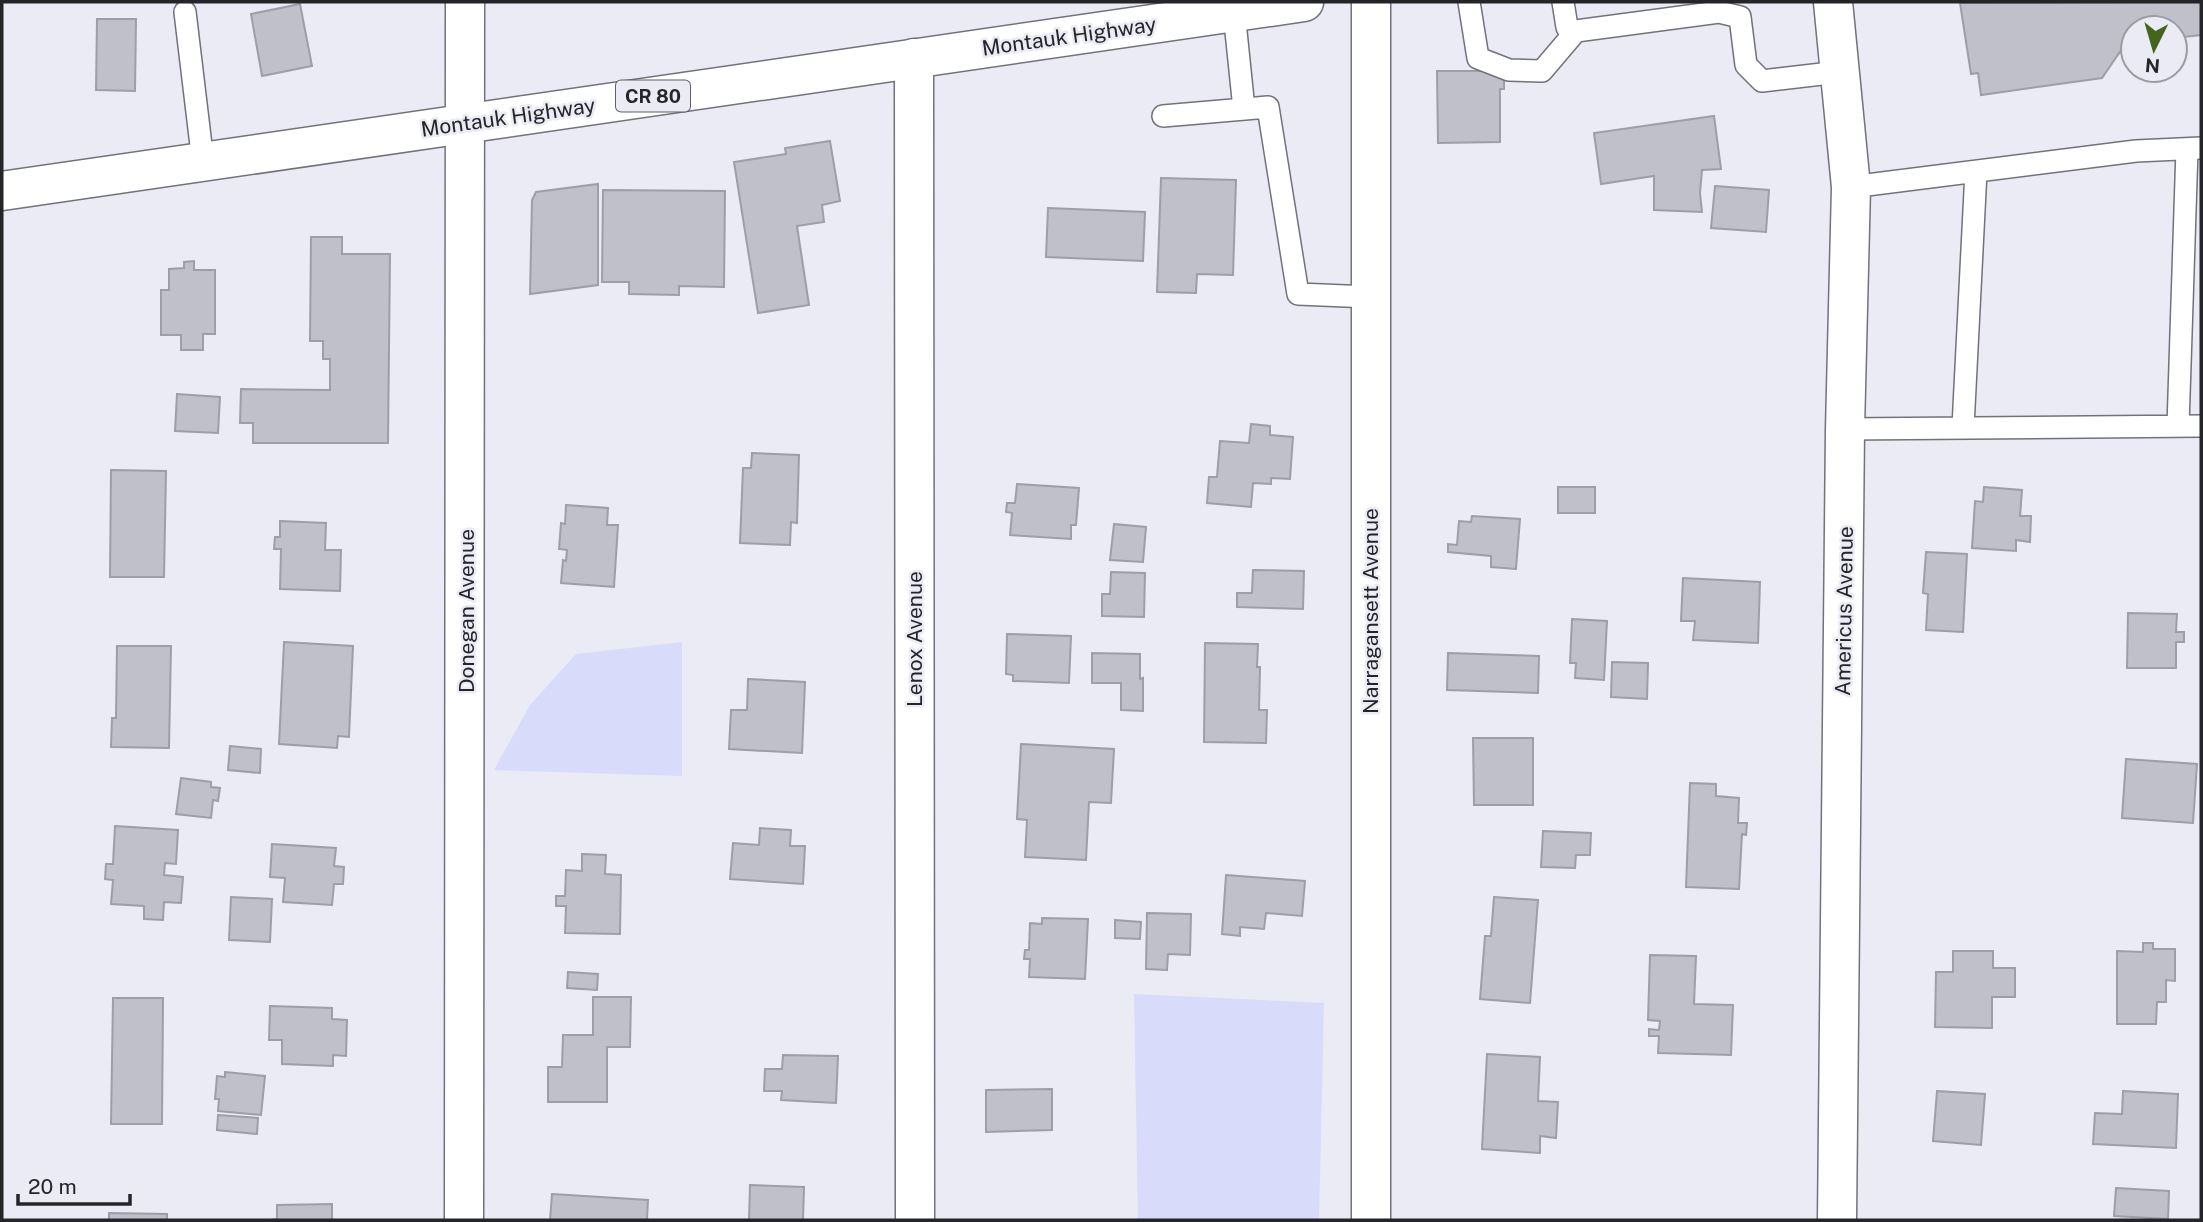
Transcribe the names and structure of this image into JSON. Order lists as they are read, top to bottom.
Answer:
{
  "streets": {
    "street": [
      "Montauk Highway",
      "CR 80",
      "Donegan Avenue",
      "Narragansett Avenue",
      "Americus Avenue",
      "Lenox Avenue"
    ]
  },
  "crossings": [
    ["Montauk Highway", "Donegan Avenue"],
    ["Montauk Highway", "Lenox Avenue"]
  ],
  "scale_bar": "20 m",
  "north": "bottom"
}
